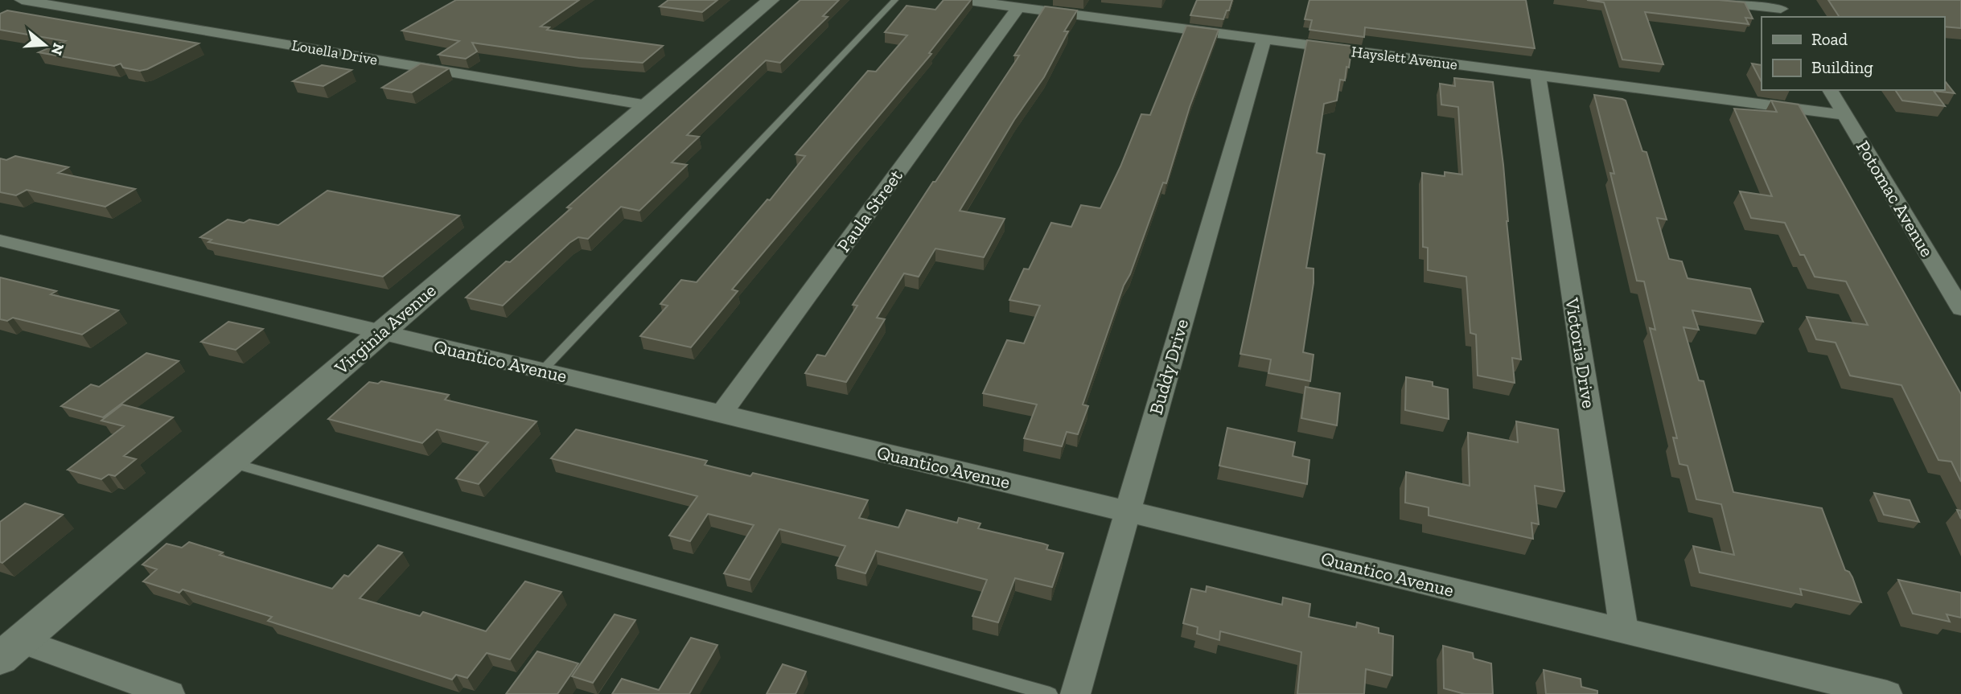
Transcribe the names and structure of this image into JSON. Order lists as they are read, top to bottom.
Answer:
{
  "streets": {
    "street": [
      "Louella Drive",
      "Hayslett Avenue",
      "Potomac Avenue",
      "Paula Street",
      "Virginia Avenue",
      "Victoria Drive",
      "Quantico Avenue",
      "Buddy Drive"
    ]
  },
  "crossings": [
    ["Louella Drive", "Virginia Avenue"],
    ["Hayslett Avenue", "Potomac Avenue"],
    ["Hayslett Avenue", "Paula Street"],
    ["Hayslett Avenue", "Victoria Drive"],
    ["Hayslett Avenue", "Buddy Drive"],
    ["Paula Street", "Quantico Avenue"],
    ["Virginia Avenue", "Quantico Avenue"],
    ["Victoria Drive", "Quantico Avenue"],
    ["Quantico Avenue", "Buddy Drive"]
  ],
  "legend": ["Road", "Building"],
  "north": "right"
}
